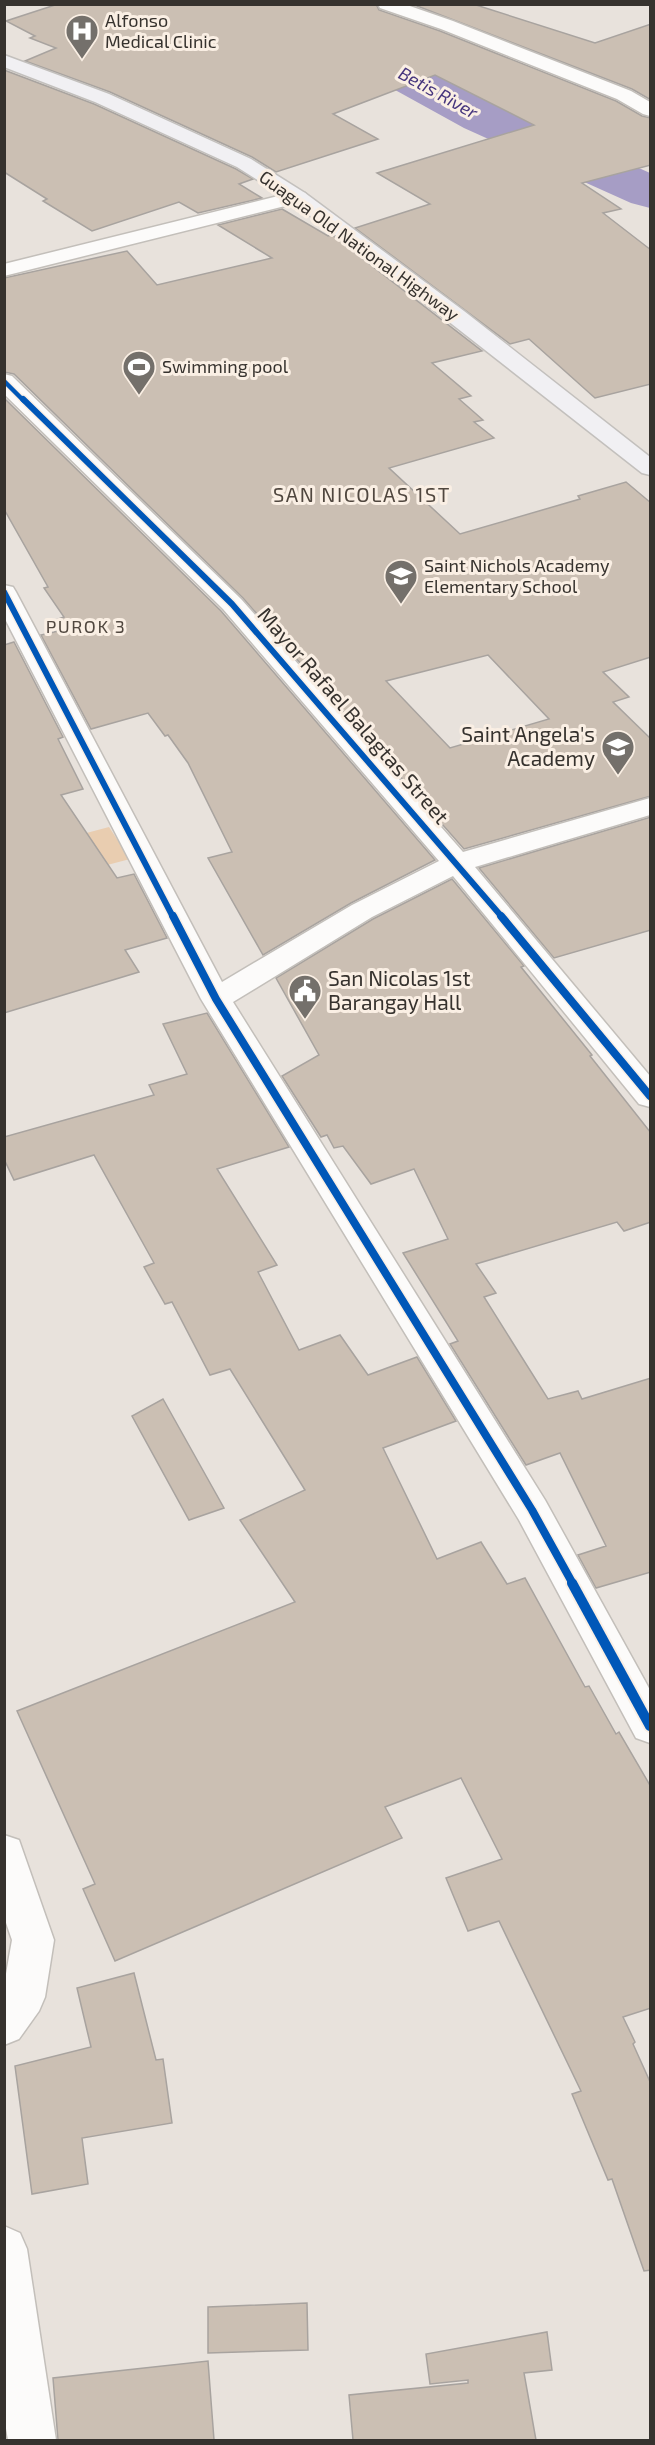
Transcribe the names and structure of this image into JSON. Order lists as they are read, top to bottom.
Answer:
{
  "streets": {
    "main road": ["Guagua Old National Highway"],
    "street": ["Mayor Rafael Balagtas Street"]
  },
  "districts": ["SAN NICOLAS 1ST", "PUROK 3"],
  "water": ["Betis River"],
  "places": {
    "hospital": ["Alfonso Medical Clinic"],
    "sports": ["Swimming pool"],
    "school or university": ["Saint Nichols Academy Elementary School", "Saint Angela's Academy"],
    "public building": ["San Nicolas 1st Barangay Hall"]
  }
}
